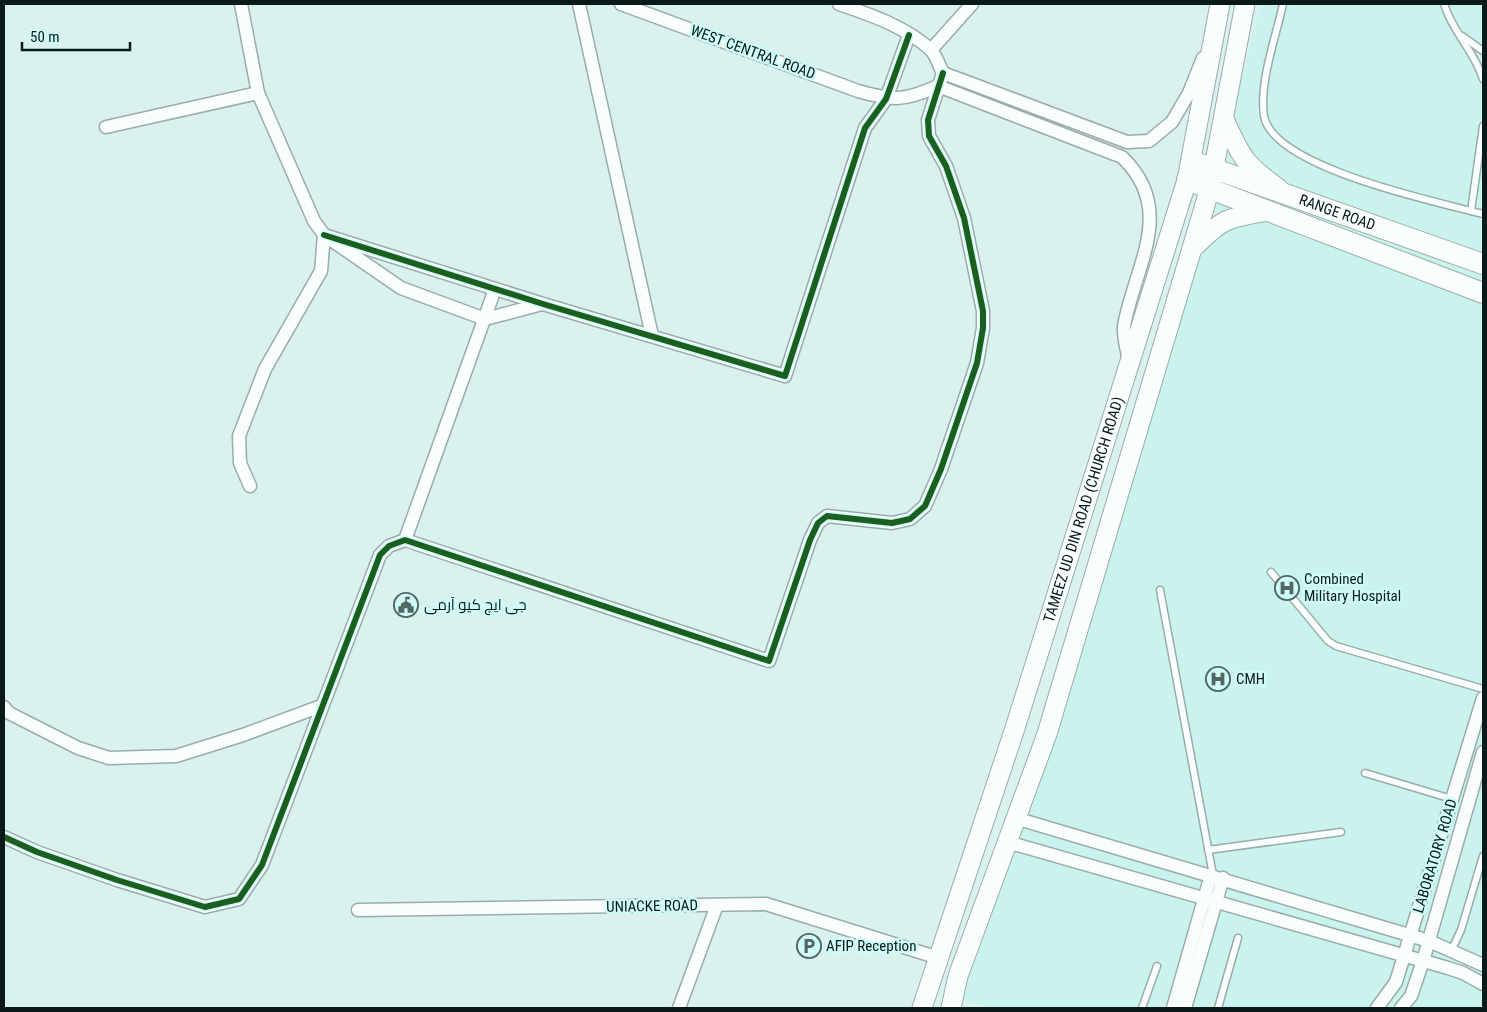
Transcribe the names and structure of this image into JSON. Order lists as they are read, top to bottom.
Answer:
{
  "streets": {
    "main road": ["RANGE ROAD", "TAMEEZ UD DIN ROAD (CHURCH ROAD)"],
    "street": ["WEST CENTRAL ROAD", "LABORATORY ROAD", "UNIACKE ROAD"]
  },
  "crossings": [
    ["RANGE ROAD", "TAMEEZ UD DIN ROAD (CHURCH ROAD)"],
    ["TAMEEZ UD DIN ROAD (CHURCH ROAD)", "UNIACKE ROAD"]
  ],
  "places": {
    "hospital": ["Combined Military Hospital", "CMH"],
    "public building": ["جی ایچ کیو آرمی"],
    "parking": ["AFIP Reception"]
  },
  "scale_bar": "50 m"
}
